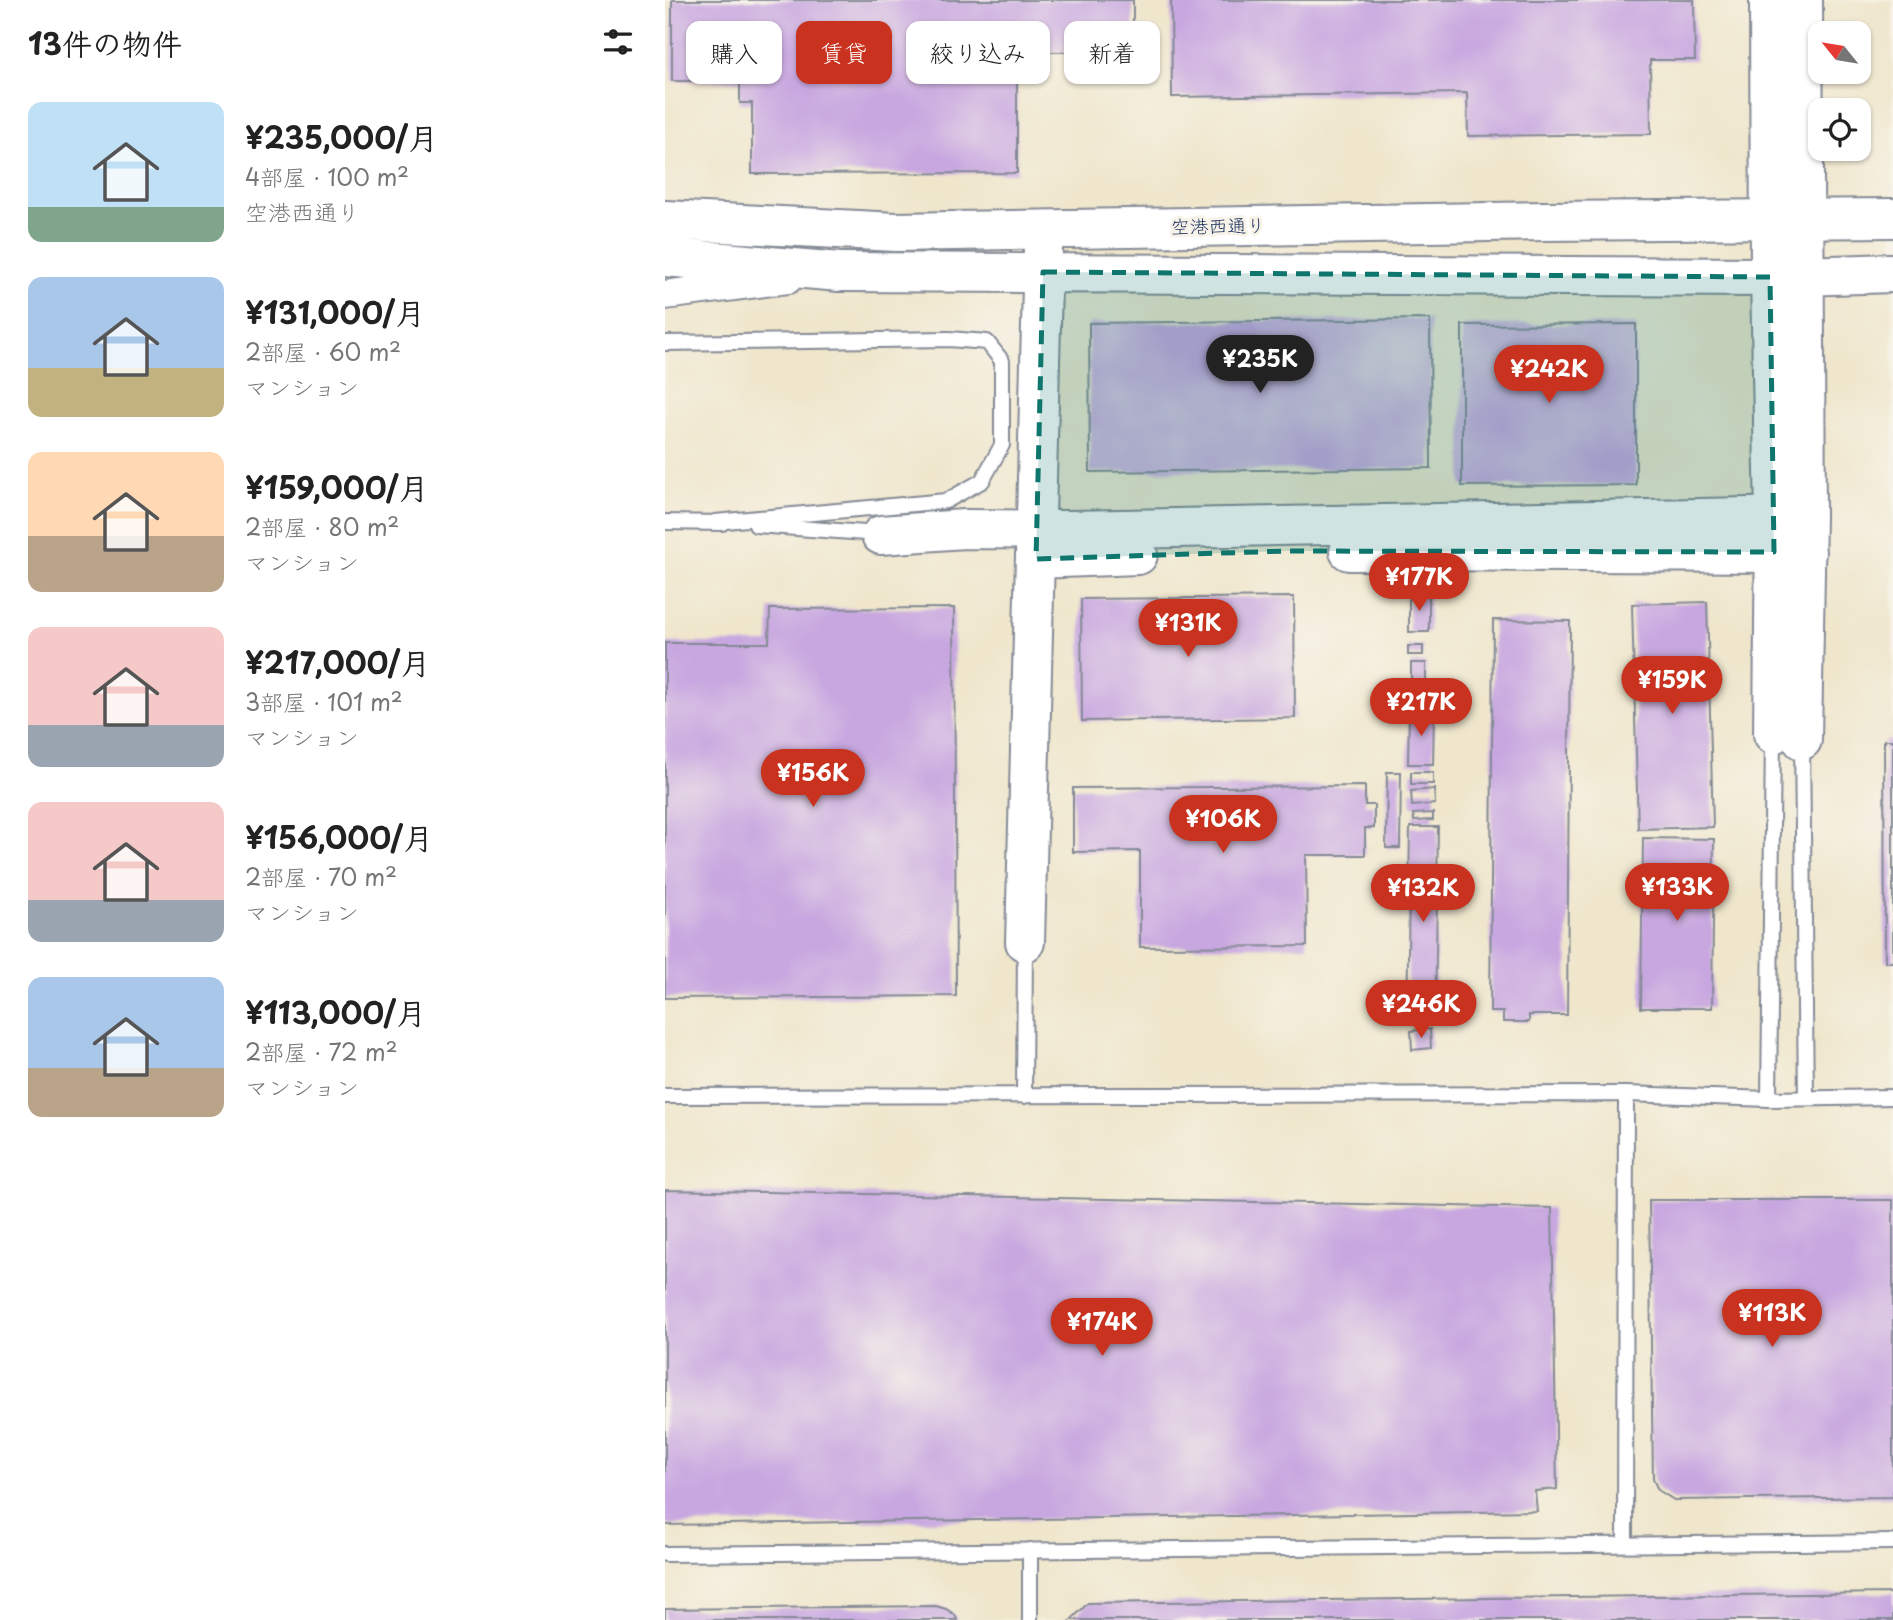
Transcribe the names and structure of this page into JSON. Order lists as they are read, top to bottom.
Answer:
{
  "streets": {
    "main road": ["空港西通り"]
  },
  "north": "top left",
  "page": {
    "heading": "13件の物件",
    "chip": [
      "購入",
      "賃貸",
      "絞り込み",
      "新着"
    ],
    "list": [
      {
        "name": "¥235,000/月",
        "note": "4部屋 · 100 m² · 空港西通り"
      },
      {
        "name": "¥131,000/月",
        "note": "2部屋 · 60 m² · マンション"
      },
      {
        "name": "¥159,000/月",
        "note": "2部屋 · 80 m² · マンション"
      },
      {
        "name": "¥217,000/月",
        "note": "3部屋 · 101 m² · マンション"
      },
      {
        "name": "¥156,000/月",
        "note": "2部屋 · 70 m² · マンション"
      },
      {
        "name": "¥113,000/月",
        "note": "2部屋 · 72 m² · マンション"
      }
    ],
    "price": [
      "¥235K",
      "¥242K",
      "¥177K",
      "¥131K",
      "¥159K",
      "¥217K",
      "¥156K",
      "¥106K",
      "¥133K",
      "¥132K",
      "¥246K",
      "¥113K",
      "¥174K"
    ]
  }
}
